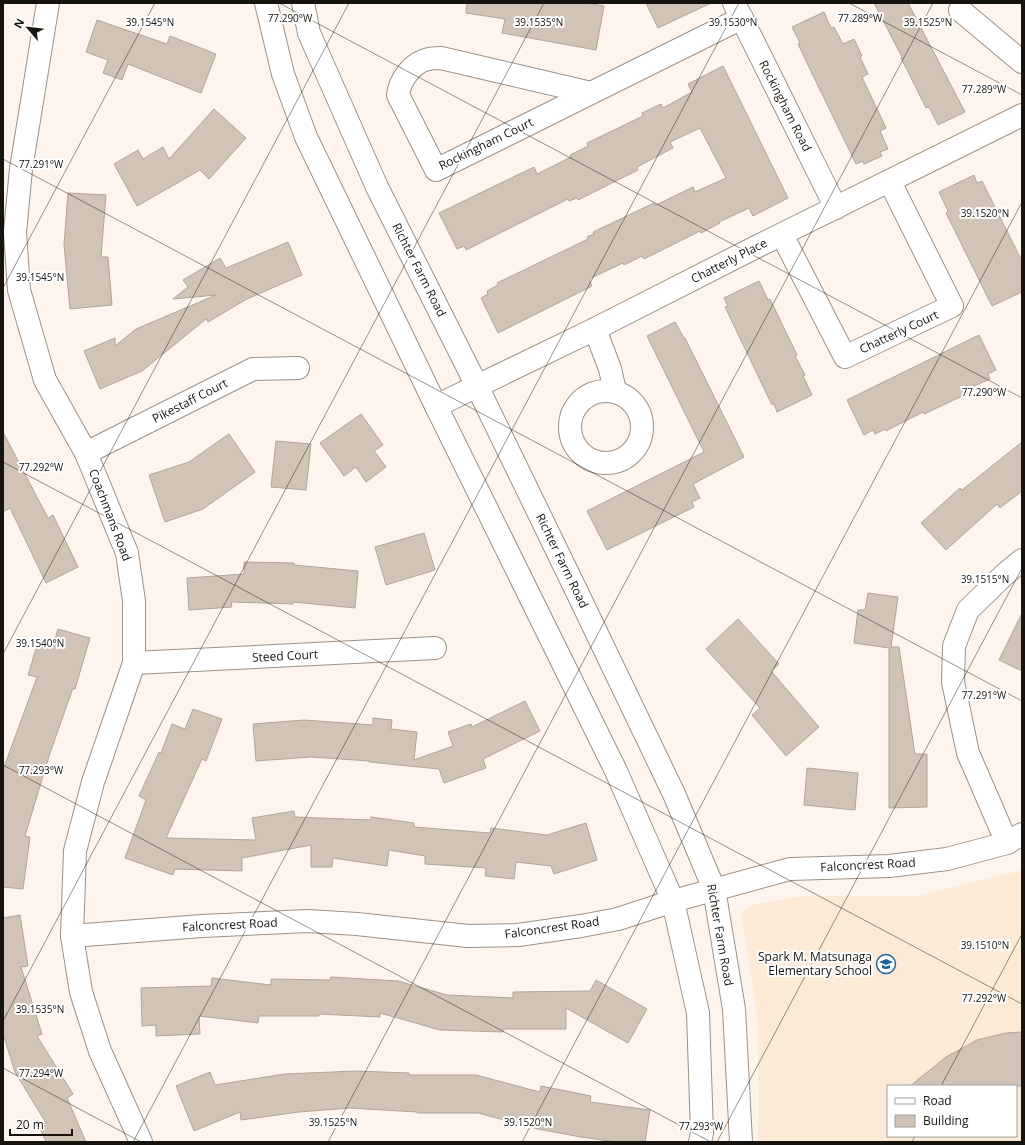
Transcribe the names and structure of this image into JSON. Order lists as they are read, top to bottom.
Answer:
{
  "streets": {
    "street": [
      "Rockingham Road",
      "Rockingham Court",
      "Chatterly Place",
      "Richter Farm Road",
      "Chatterly Court",
      "Pikestaff Court",
      "Coachmans Road",
      "Steed Court",
      "Falconcrest Road"
    ]
  },
  "crossings": [
    ["Rockingham Road", "Rockingham Court"],
    ["Rockingham Road", "Chatterly Place"],
    ["Chatterly Place", "Richter Farm Road"],
    ["Chatterly Place", "Chatterly Court"],
    ["Richter Farm Road", "Falconcrest Road"],
    ["Pikestaff Court", "Coachmans Road"],
    ["Coachmans Road", "Steed Court"],
    ["Coachmans Road", "Falconcrest Road"]
  ],
  "places": {
    "school or university": ["Spark M. Matsunaga Elementary School"]
  },
  "legend": ["Road", "Building"],
  "scale_bar": "20 m",
  "north": "top left",
  "coordinates": [
    "77.290°W",
    "77.289°W",
    "39.1545°N",
    "39.1535°N",
    "39.1530°N",
    "39.1525°N",
    "77.291°W",
    "39.1520°N",
    "77.292°W",
    "39.1515°N",
    "39.1540°N",
    "77.293°W",
    "39.1510°N",
    "77.294°W"
  ]
}
